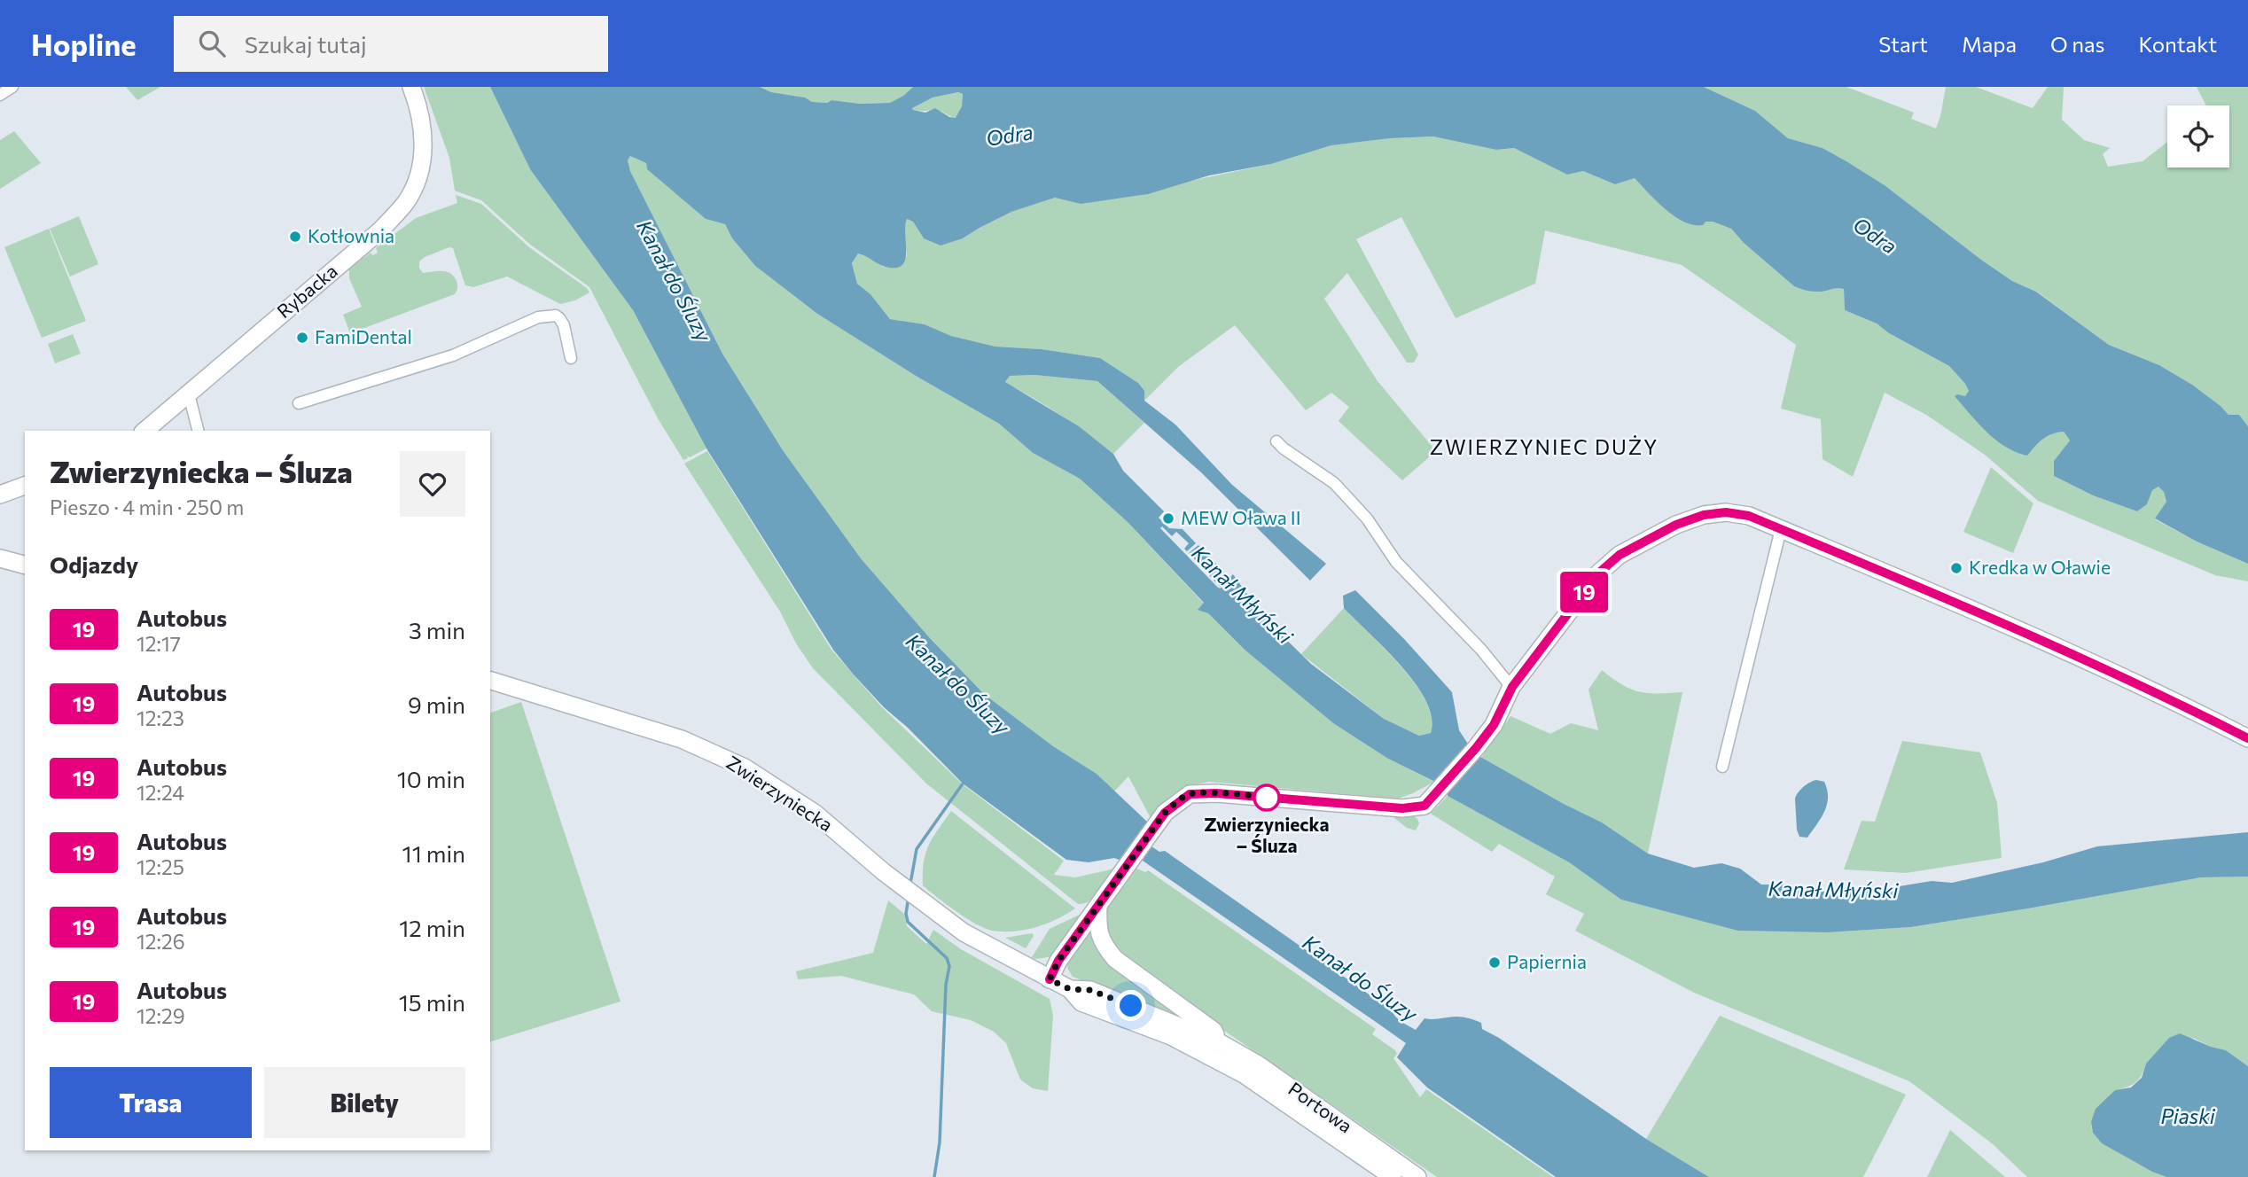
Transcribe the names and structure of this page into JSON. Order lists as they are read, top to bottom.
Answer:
{
  "streets": {
    "street": ["Rybacka", "Zwierzyniecka", "Portowa"]
  },
  "crossings": [
    ["Zwierzyniecka", "Portowa"]
  ],
  "districts": ["ZWIERZYNIEC DUŻY"],
  "water": [
    "Odra",
    "Kanał do Śluzy",
    "Kanał Młyński",
    "Piaski"
  ],
  "places": [
    "Kotłownia",
    "FamiDental",
    "MEW Oława II",
    "Kredka w Oławie",
    "Zwierzyniecka – Śluza",
    "Papiernia"
  ],
  "lines": ["bus line 19"],
  "page": {
    "header": "Hopline",
    "search": "Szukaj tutaj",
    "nav": [
      "Start",
      "Mapa",
      "O nas",
      "Kontakt"
    ],
    "on_map": "19",
    "heading": [
      ["Zwierzyniecka – Śluza", "Pieszo · 4 min · 250 m"],
      "Odjazdy"
    ],
    "list": [
      {
        "mark": "19",
        "name": "Autobus",
        "note": "12:17",
        "value": "3 min"
      },
      {
        "mark": "19",
        "name": "Autobus",
        "note": "12:23",
        "value": "9 min"
      },
      {
        "mark": "19",
        "name": "Autobus",
        "note": "12:24",
        "value": "10 min"
      },
      {
        "mark": "19",
        "name": "Autobus",
        "note": "12:25",
        "value": "11 min"
      },
      {
        "mark": "19",
        "name": "Autobus",
        "note": "12:26",
        "value": "12 min"
      },
      {
        "mark": "19",
        "name": "Autobus",
        "note": "12:29",
        "value": "15 min"
      }
    ],
    "buttons": ["Trasa", "Bilety"]
  }
}
